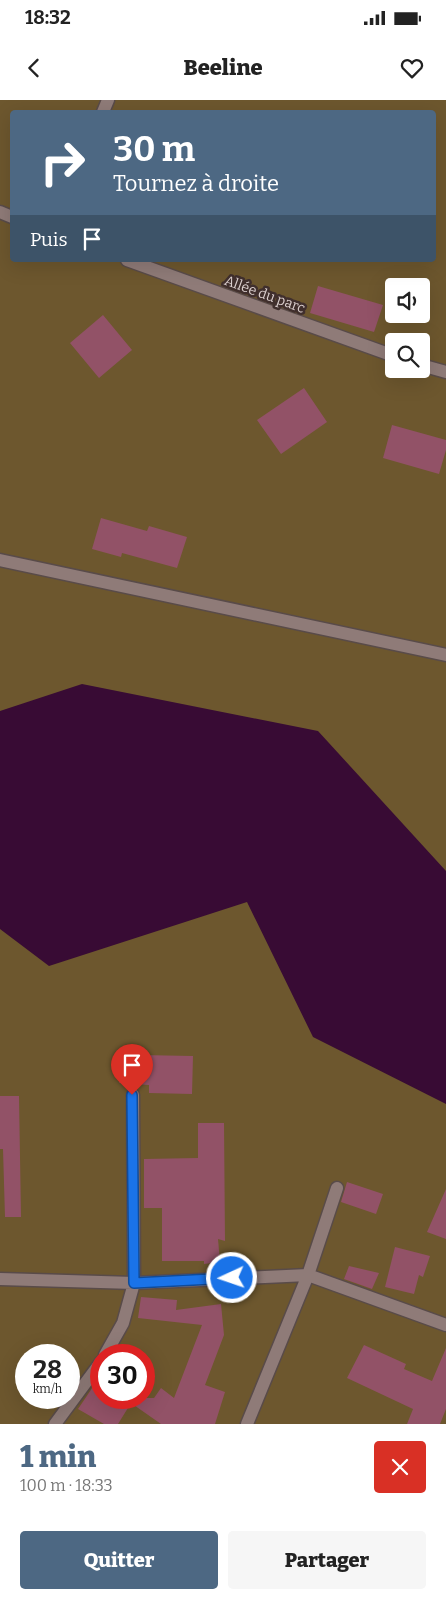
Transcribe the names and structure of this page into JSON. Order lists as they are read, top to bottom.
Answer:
{
  "streets": {
    "street": ["Allée du parc"]
  },
  "page": {
    "status": "18:32",
    "header": "Beeline",
    "turn": ["30 m", "Tournez à droite"],
    "then": "Puis",
    "speed": "28 km/h",
    "limit": "30",
    "heading": ["1 min", "100 m · 18:33"],
    "buttons": ["Quitter", "Partager"]
  }
}
